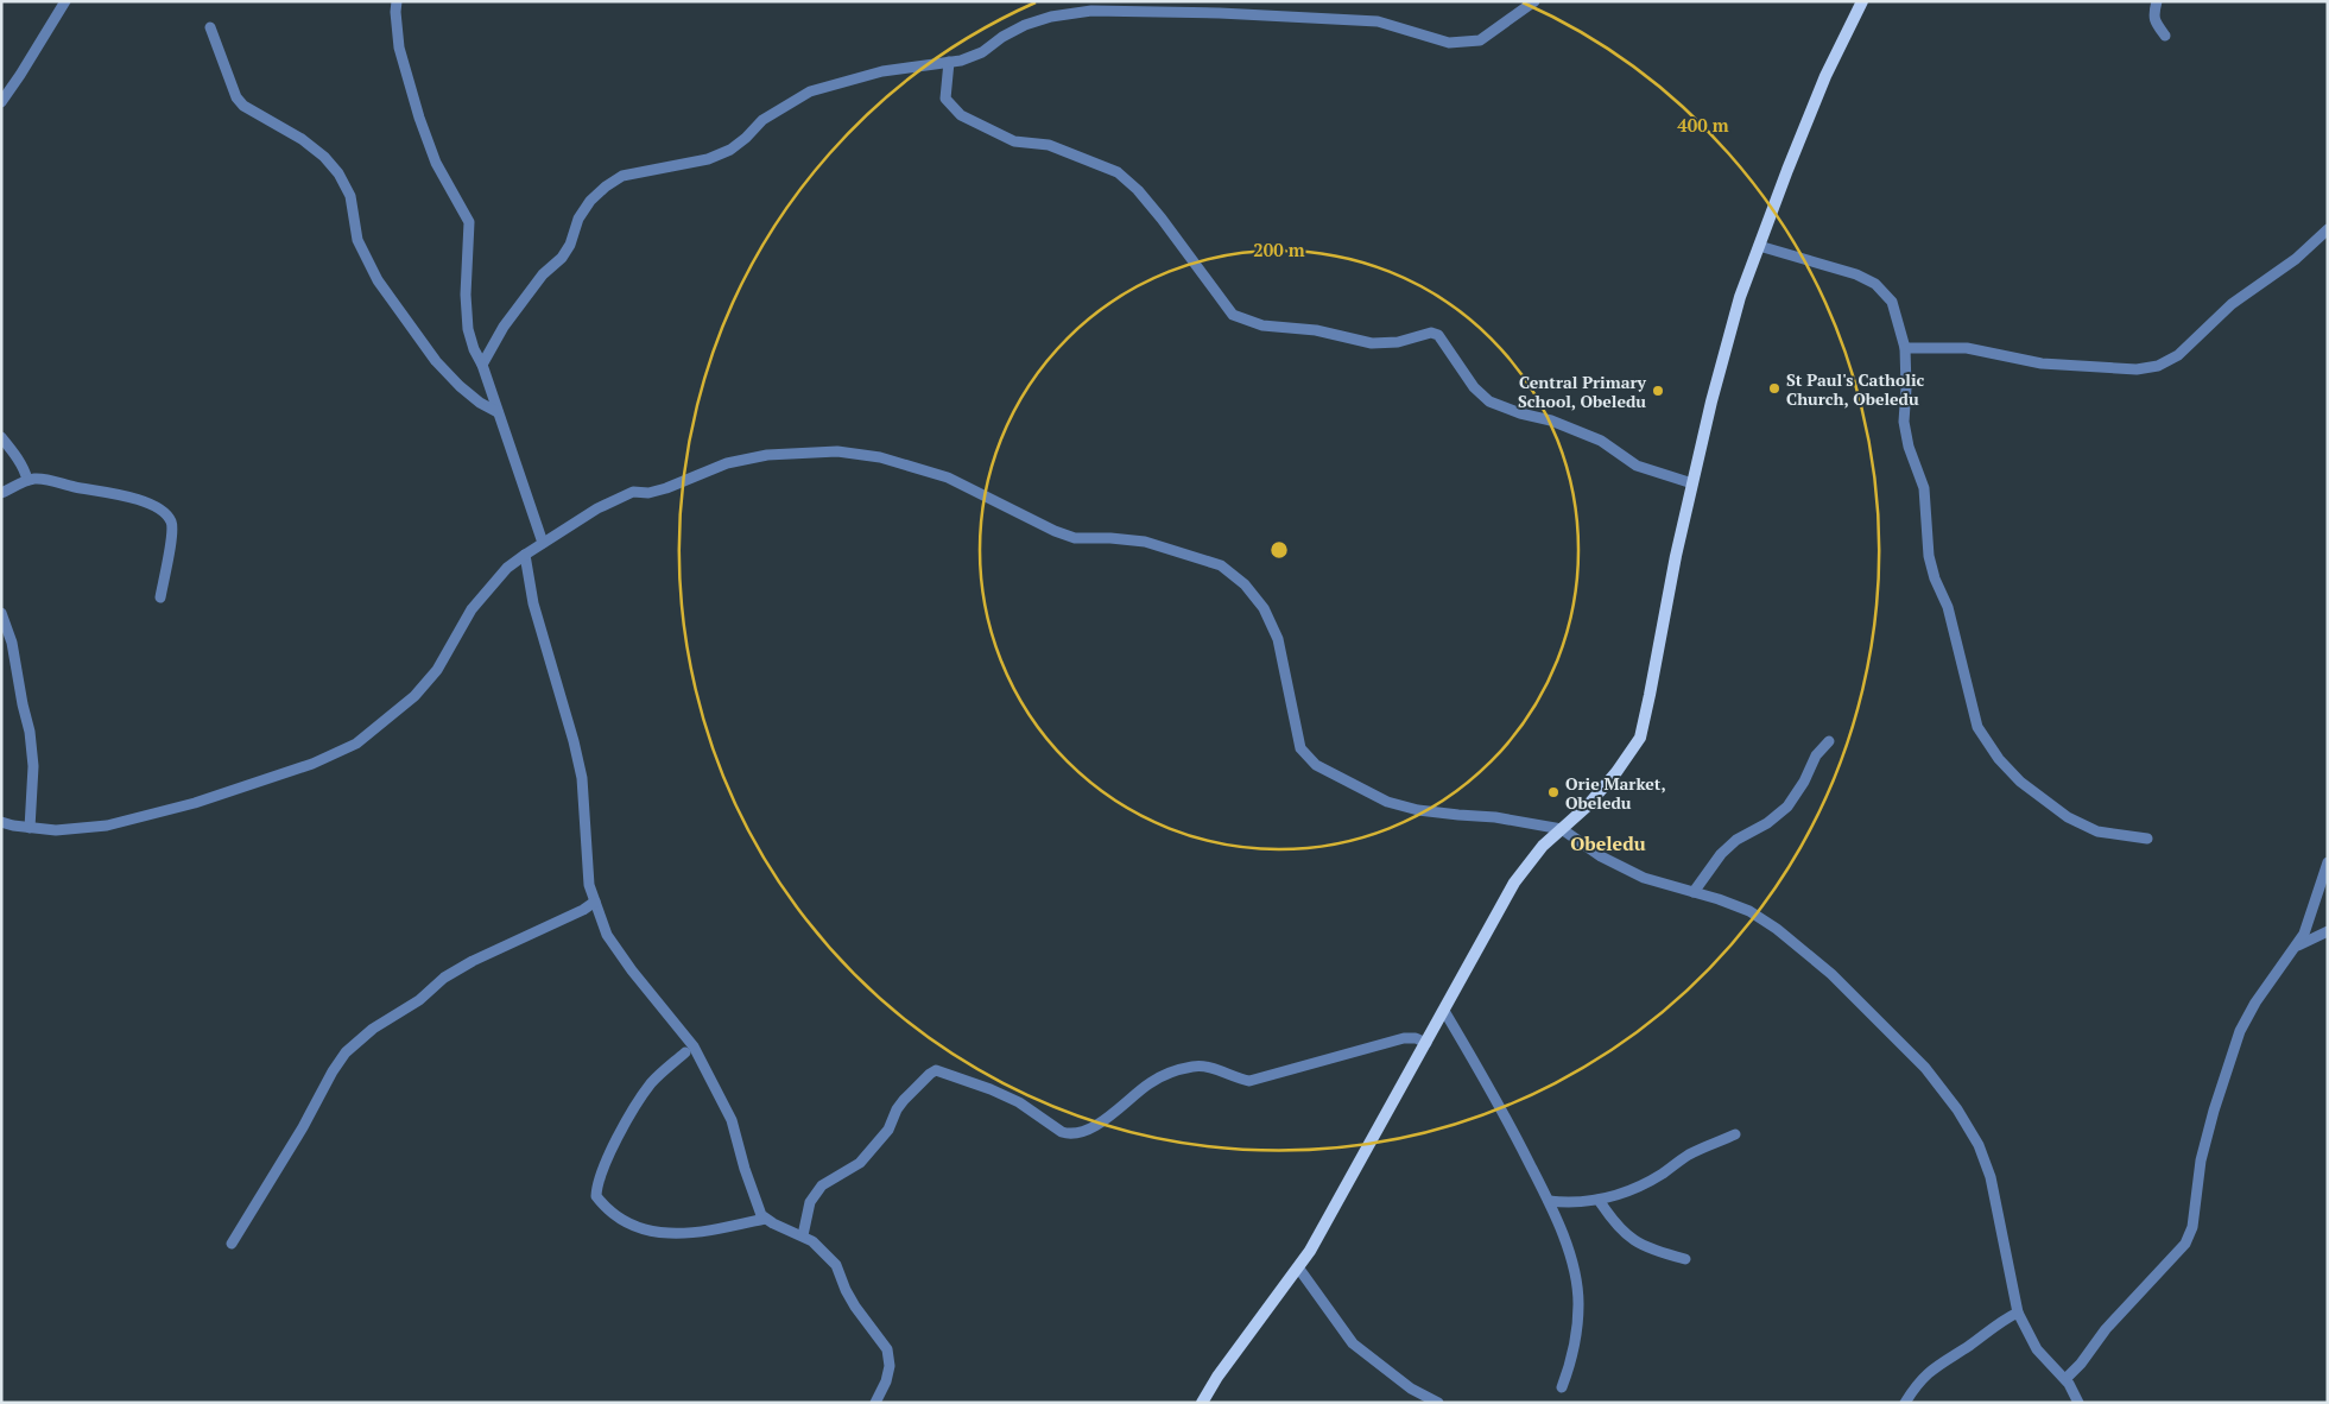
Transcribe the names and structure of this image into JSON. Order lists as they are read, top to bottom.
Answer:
{
  "districts": ["Obeledu"],
  "places": ["St Paul's Catholic Church, Obeledu", "Central Primary School, Obeledu", "Orie Market, Obeledu"],
  "rings": ["400 m", "200 m"]
}
